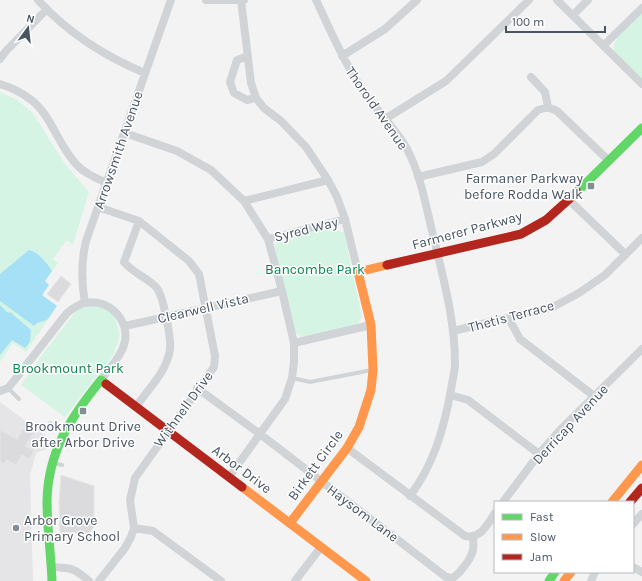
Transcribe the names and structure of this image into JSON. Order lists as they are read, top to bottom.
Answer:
{
  "streets": {
    "street": [
      "Thorold Avenue",
      "Arrowsmith Avenue",
      "Syred Way",
      "Farmerer Parkway",
      "Clearwell Vista",
      "Thetis Terrace",
      "Withnell Drive",
      "Derricap Avenue",
      "Birkett Circle",
      "Arbor Drive",
      "Haysom Lane"
    ]
  },
  "crossings": [
    ["Thorold Avenue", "Farmerer Parkway"],
    ["Thorold Avenue", "Thetis Terrace"],
    ["Arrowsmith Avenue", "Withnell Drive"],
    ["Syred Way", "Birkett Circle"],
    ["Farmerer Parkway", "Birkett Circle"],
    ["Clearwell Vista", "Withnell Drive"],
    ["Withnell Drive", "Arbor Drive"],
    ["Withnell Drive", "Haysom Lane"],
    ["Birkett Circle", "Arbor Drive"],
    ["Birkett Circle", "Haysom Lane"]
  ],
  "parks": ["Bancombe Park", "Brookmount Park"],
  "places": {
    "transit": ["Farmaner Parkway before Rodda Walk", "Brookmount Drive after Arbor Drive"],
    "other": ["Arbor Grove Primary School"]
  },
  "legend": ["Fast", "Slow", "Jam"],
  "scale_bar": "100 m",
  "north": "top"
}
